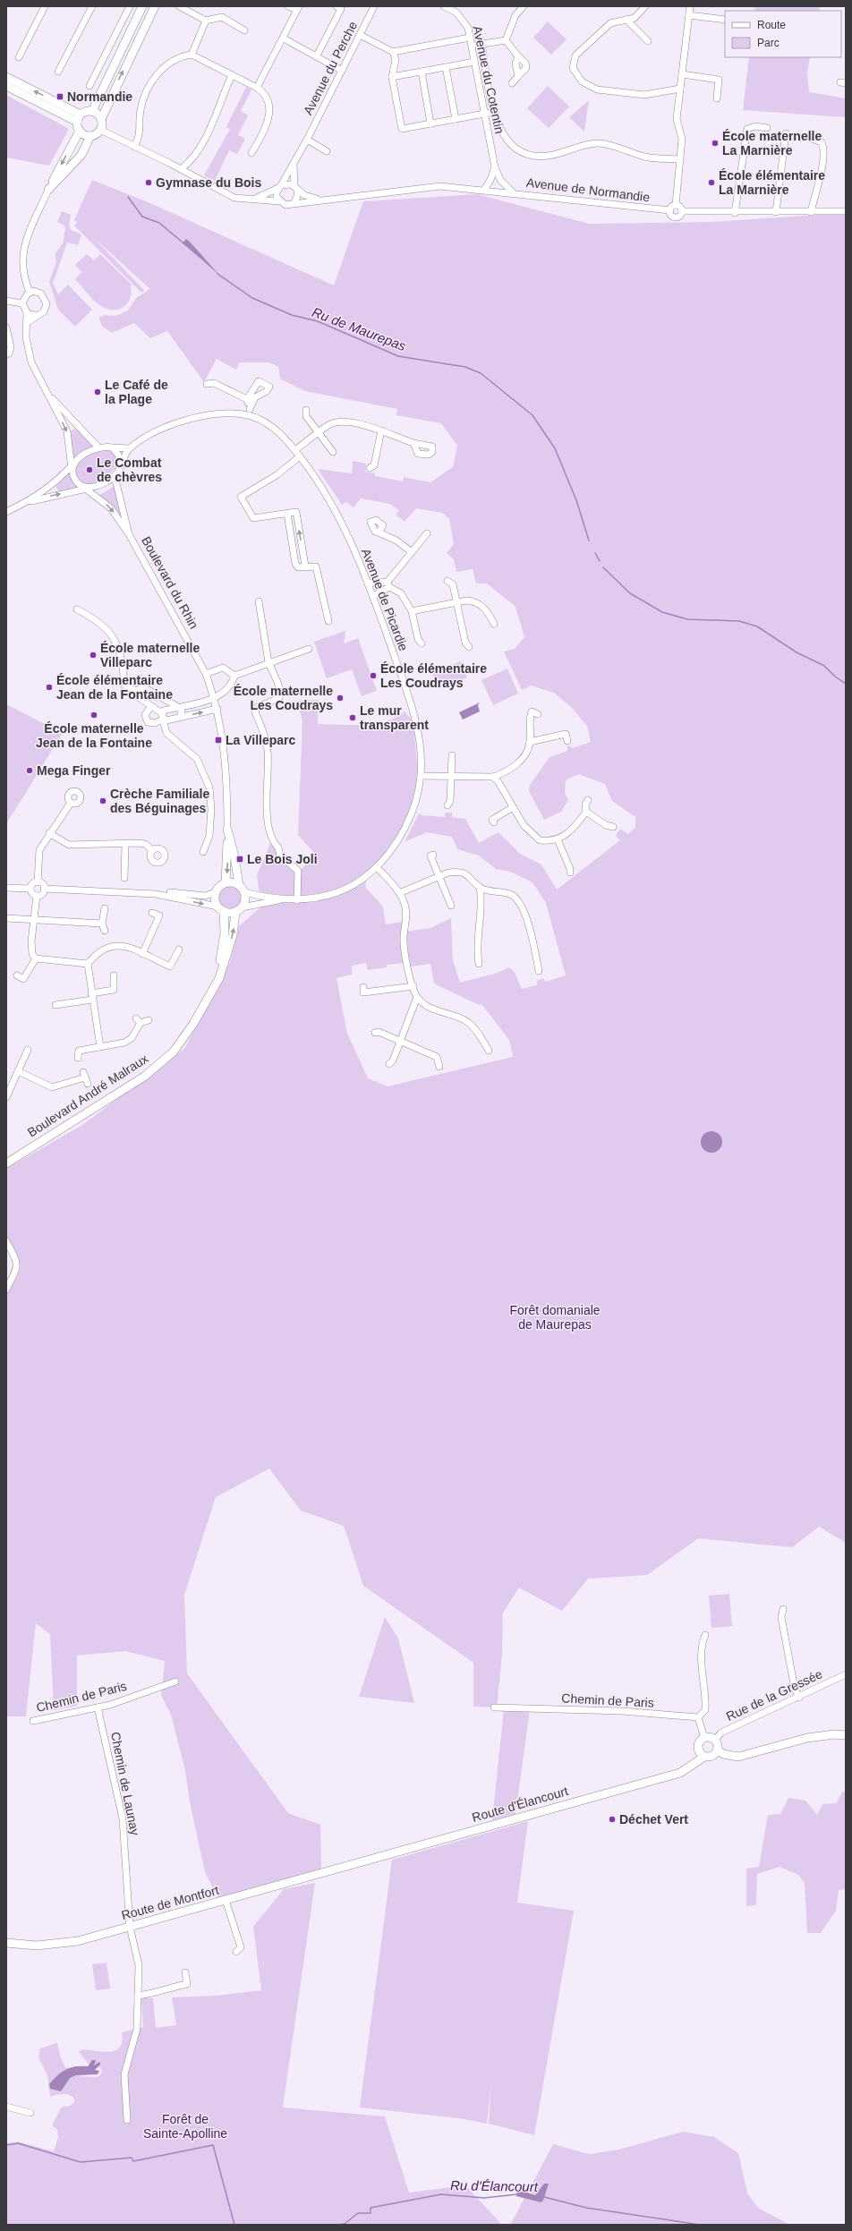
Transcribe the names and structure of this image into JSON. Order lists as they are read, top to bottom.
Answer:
{
  "streets": {
    "street": [
      "Avenue du Perche",
      "Avenue du Cotentin",
      "Avenue de Normandie",
      "Boulevard du Rhin",
      "Avenue de Picardie",
      "Boulevard André Malraux",
      "Rue de la Gressée",
      "Chemin de Paris",
      "Chemin de Launay",
      "Route d'Élancourt",
      "Route de Montfort"
    ]
  },
  "crossings": [
    ["Avenue du Cotentin", "Avenue de Normandie"],
    ["Boulevard du Rhin", "Avenue de Picardie"],
    ["Boulevard du Rhin", "Boulevard André Malraux"],
    ["Avenue de Picardie", "Boulevard André Malraux"],
    ["Rue de la Gressée", "Route d'Élancourt"],
    ["Chemin de Paris", "Chemin de Launay"],
    ["Chemin de Launay", "Route de Montfort"],
    ["Route d'Élancourt", "Route de Montfort"]
  ],
  "water": ["Ru de Maurepas", "Ru d'Élancourt"],
  "parks": ["Forêt domaniale de Maurepas", "Forêt de Sainte-Apolline"],
  "places": {
    "transit": ["Normandie", "La Villeparc", "Le Bois Joli"],
    "other": [
      "École maternelle La Marnière",
      "Gymnase du Bois",
      "École élémentaire La Marnière",
      "Le Café de la Plage",
      "Le Combat de chèvres",
      "École maternelle Villeparc",
      "École élémentaire Les Coudrays",
      "École élémentaire Jean de la Fontaine",
      "École maternelle Les Coudrays",
      "École maternelle Jean de la Fontaine",
      "Le mur transparent",
      "Mega Finger",
      "Crèche Familiale des Béguinages",
      "Déchet Vert"
    ]
  },
  "legend": ["Route", "Parc"]
}
